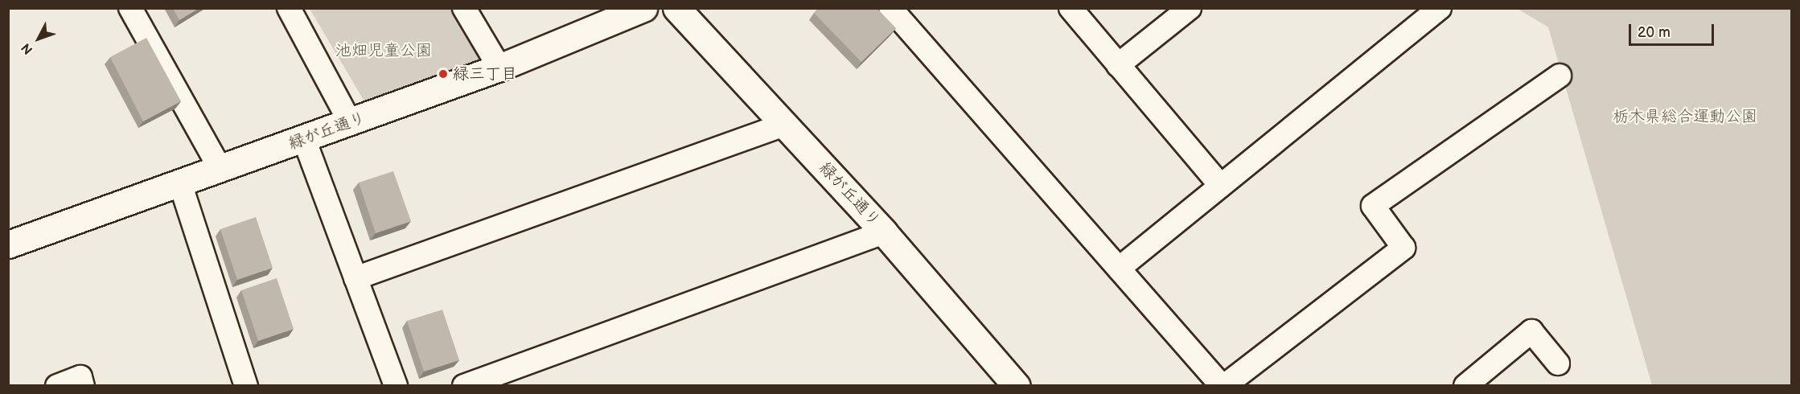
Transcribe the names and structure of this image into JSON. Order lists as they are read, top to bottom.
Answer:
{
  "streets": {
    "street": ["緑が丘通り"]
  },
  "parks": ["池畑児童公園", "栃木県総合運動公園"],
  "places": ["緑三丁目"],
  "scale_bar": "20 m",
  "north": "bottom left"
}
